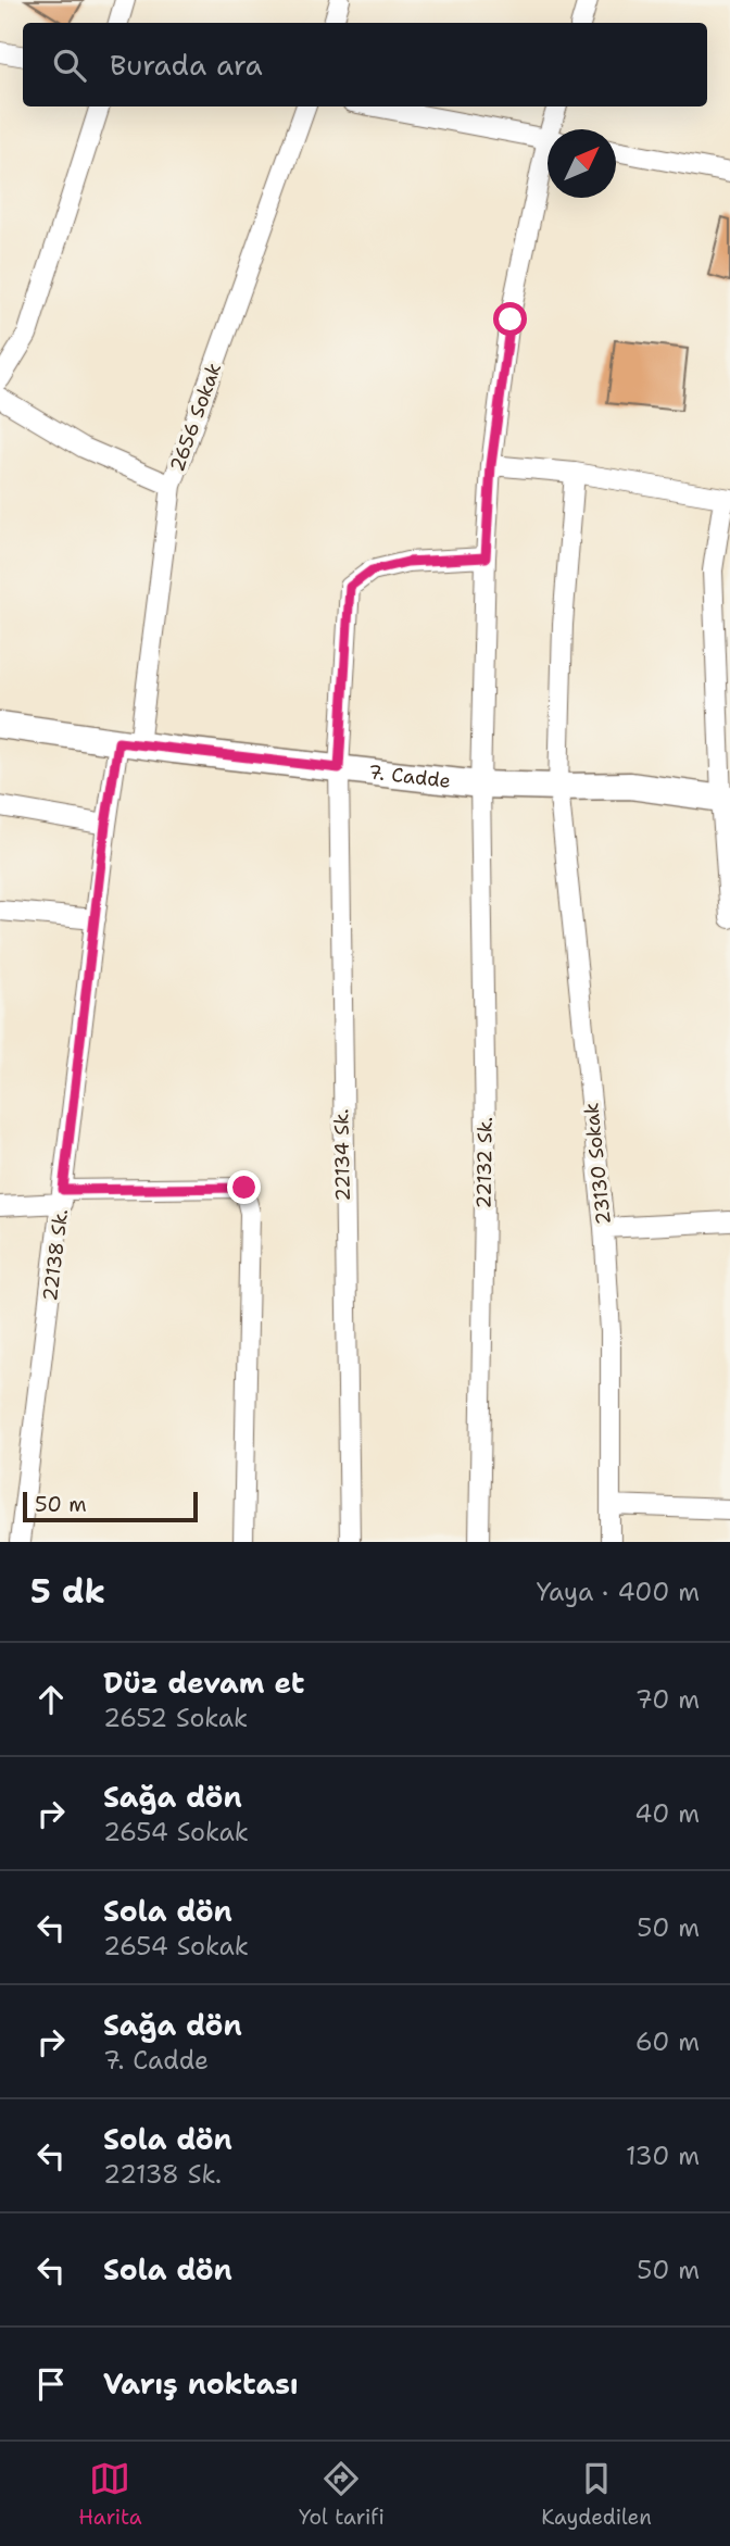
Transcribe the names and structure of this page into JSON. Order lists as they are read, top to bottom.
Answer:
{
  "streets": {
    "street": [
      "2656 Sokak",
      "7. Cadde",
      "22134 Sk.",
      "22132 Sk.",
      "23130 Sokak",
      "22138 Sk."
    ]
  },
  "crossings": [
    ["2656 Sokak", "7. Cadde"],
    ["2656 Sokak", "22138 Sk."],
    ["7. Cadde", "22134 Sk."],
    ["7. Cadde", "22132 Sk."],
    ["7. Cadde", "23130 Sokak"],
    ["7. Cadde", "22138 Sk."],
    ["22134 Sk.", "22132 Sk."]
  ],
  "scale_bar": "50 m",
  "north": "top right",
  "page": {
    "search": "Burada ara",
    "scale": "50 m",
    "heading": ["5 dk", "Yaya · 400 m"],
    "list": [
      ["Düz devam et", "2652 Sokak", "70 m"],
      ["Sağa dön", "2654 Sokak", "40 m"],
      ["Sola dön", "2654 Sokak", "50 m"],
      ["Sağa dön", "7. Cadde", "60 m"],
      ["Sola dön", "22138 Sk.", "130 m"],
      ["Sola dön", "50 m"],
      "Varış noktası"
    ],
    "nav": ["Harita", "Yol tarifi", "Kaydedilen"]
  }
}
